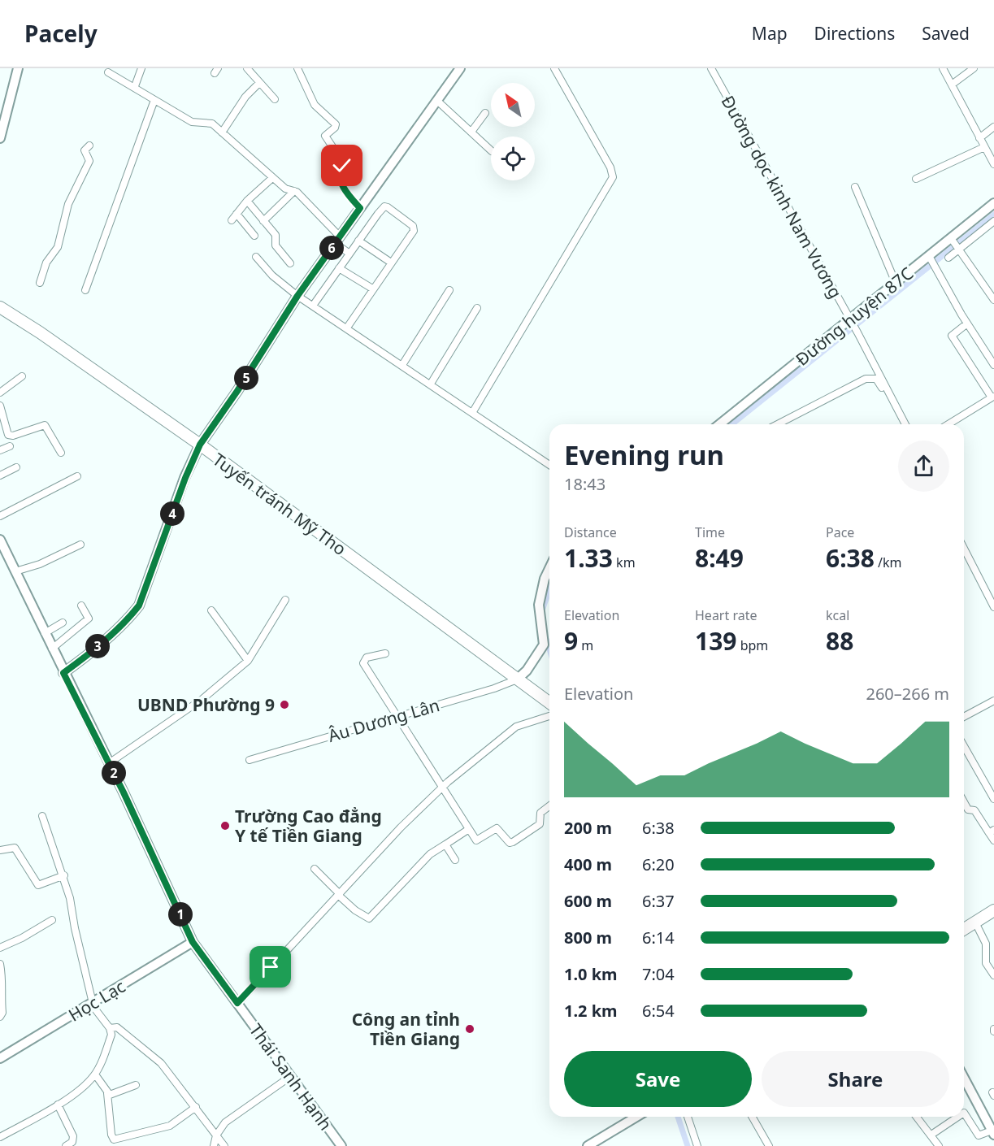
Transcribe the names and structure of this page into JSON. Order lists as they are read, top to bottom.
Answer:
{
  "streets": {
    "highway": ["Tuyến tránh Mỹ Tho"],
    "street": [
      "Đường dọc kinh Nam Vương",
      "Đường huyện 87C",
      "Âu Dương Lân",
      "Học Lạc",
      "Thái Sanh Hạnh"
    ]
  },
  "crossings": [
    ["Đường dọc kinh Nam Vương", "Đường huyện 87C"],
    ["Tuyến tránh Mỹ Tho", "Âu Dương Lân"],
    ["Học Lạc", "Thái Sanh Hạnh"]
  ],
  "places": ["UBND Phường 9", "Trường Cao đẳng Y tế Tiền Giang", "Công an tỉnh Tiền Giang"],
  "north": "top left",
  "page": {
    "header": "Pacely",
    "nav": ["Map", "Directions", "Saved"],
    "pins": [
      "6",
      "5",
      "4",
      "3",
      "2",
      "1"
    ],
    "heading": ["Evening run", "18:43"],
    "stats": [
      ["Distance", "1.33 km"],
      ["Time", "8:49"],
      ["Pace", "6:38 /km"],
      ["Elevation", "9 m"],
      ["Heart rate", "139 bpm"],
      ["kcal", "88"]
    ],
    "chart": ["Elevation", "260–266 m"],
    "list": [
      {
        "name": "200 m",
        "note": "6:38"
      },
      {
        "name": "400 m",
        "note": "6:20"
      },
      {
        "name": "600 m",
        "note": "6:37"
      },
      {
        "name": "800 m",
        "note": "6:14"
      },
      {
        "name": "1.0 km",
        "note": "7:04"
      },
      {
        "name": "1.2 km",
        "note": "6:54"
      }
    ],
    "buttons": ["Save", "Share"]
  }
}
